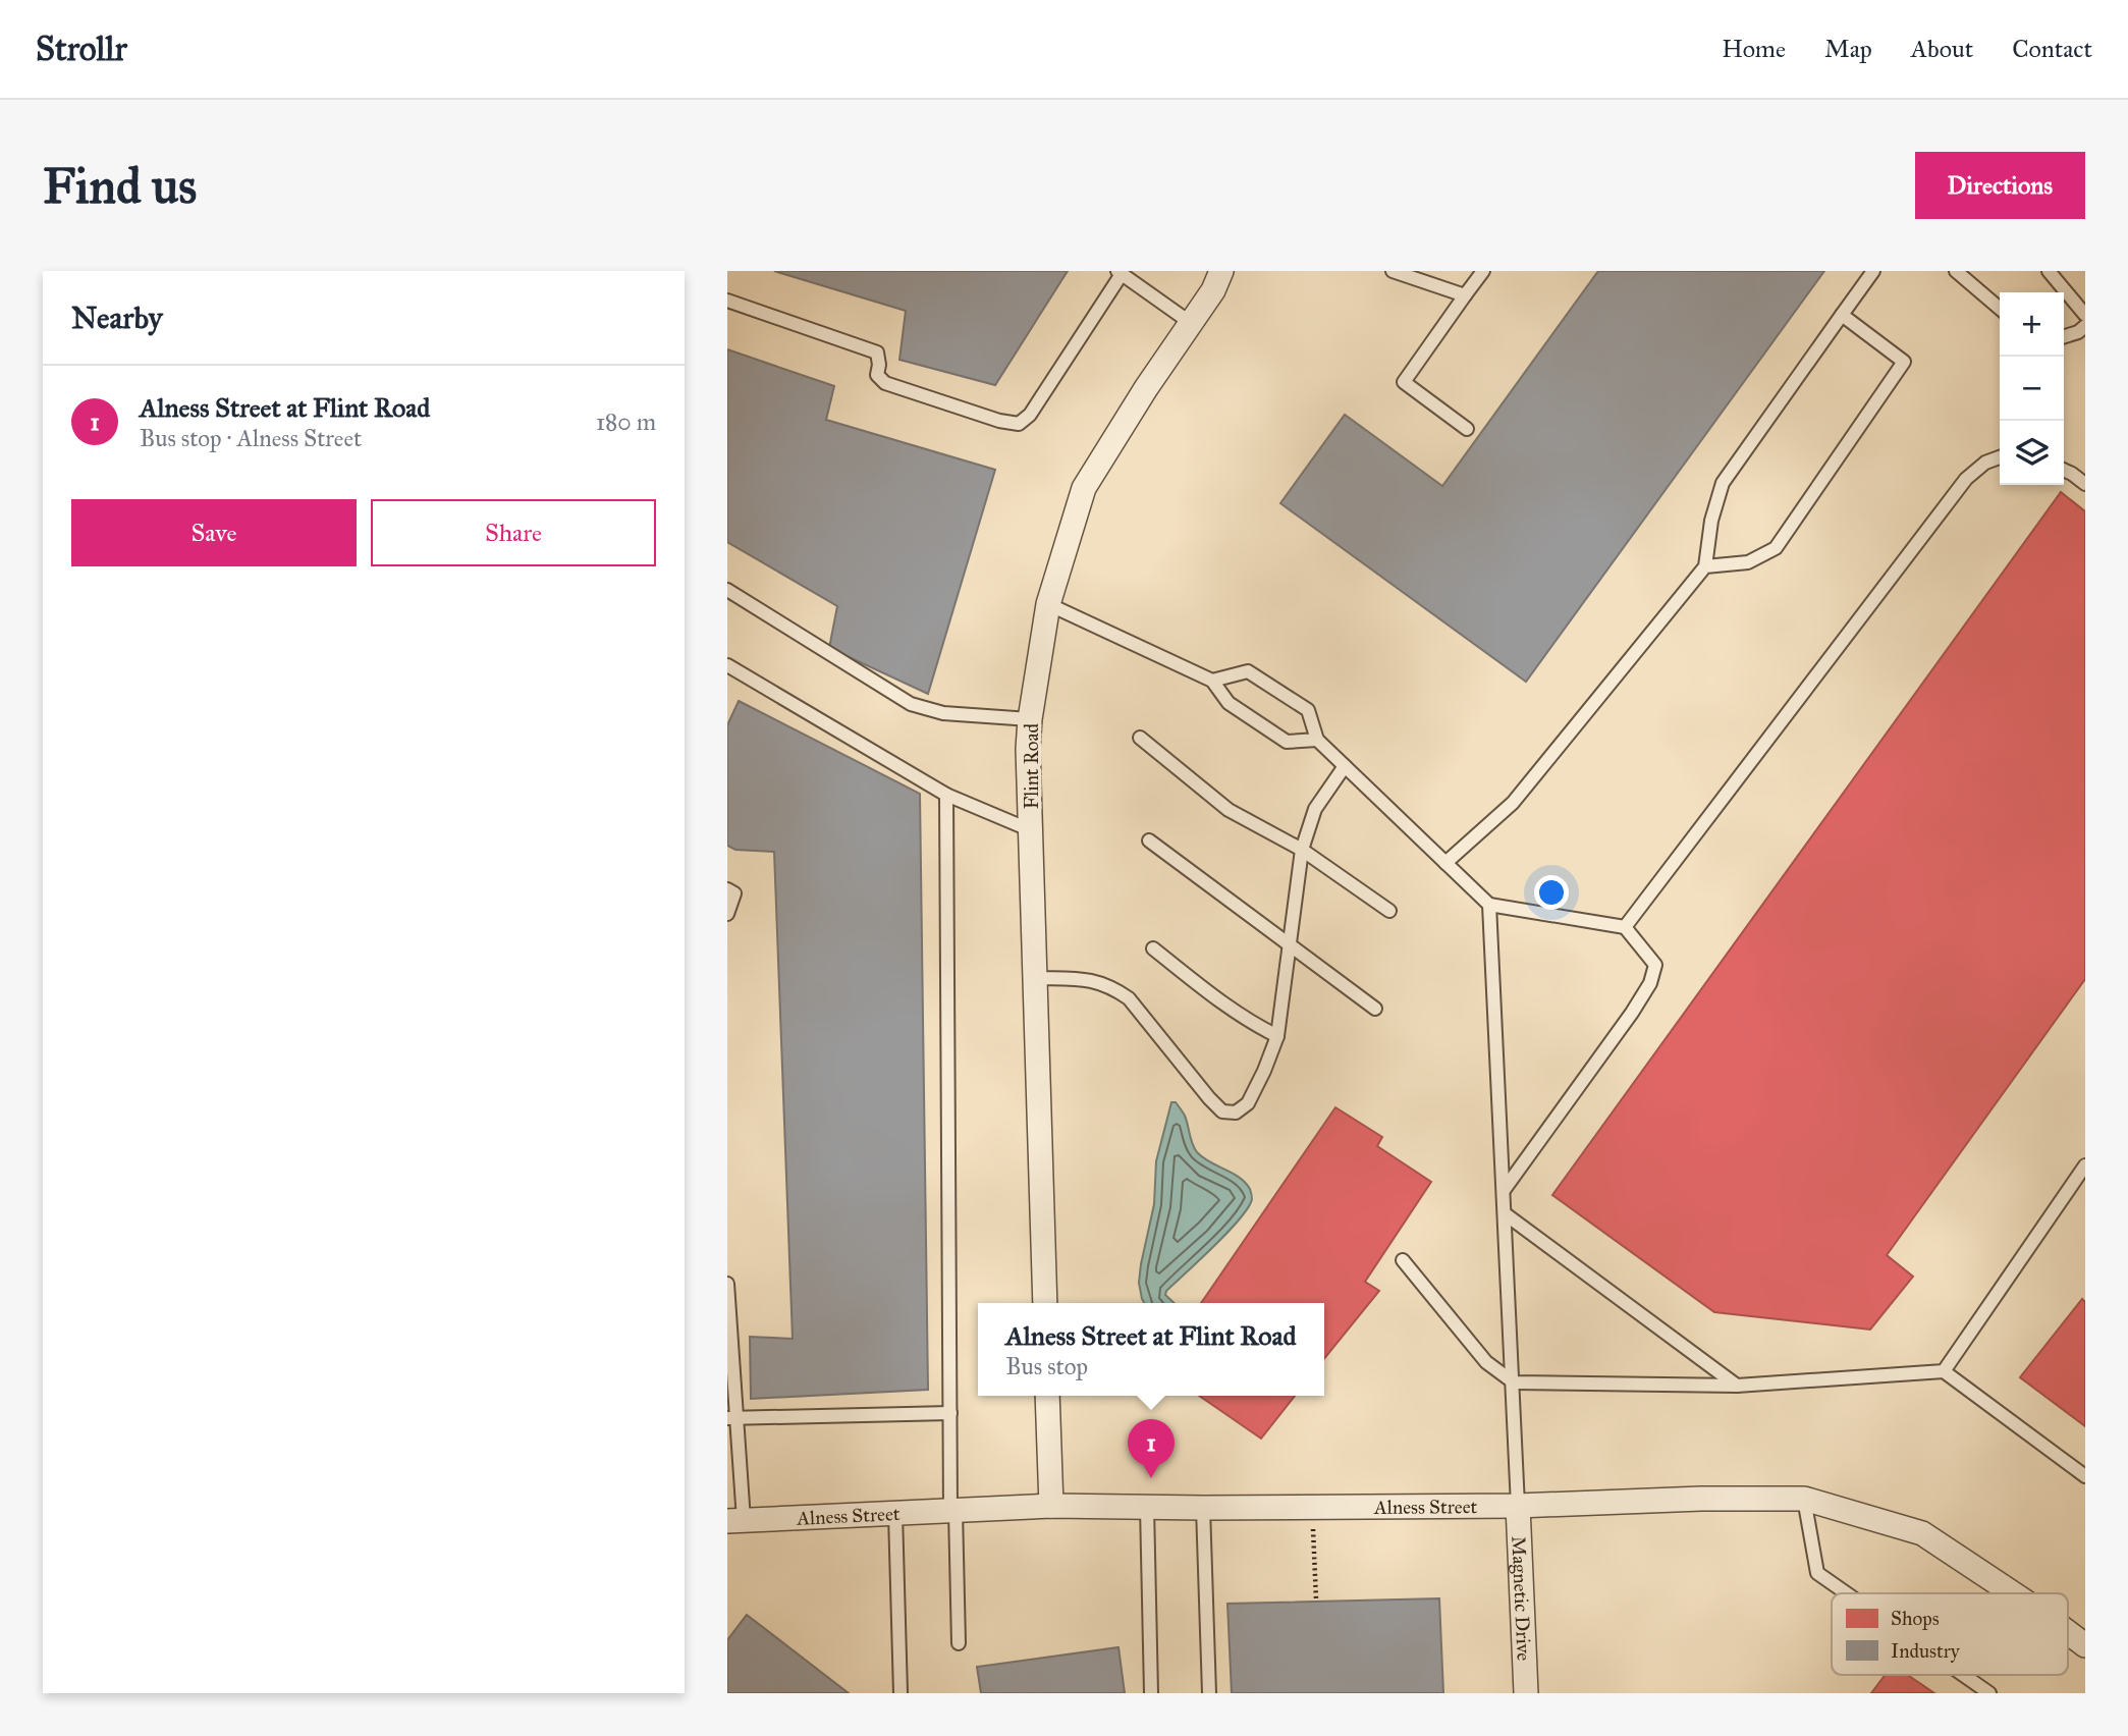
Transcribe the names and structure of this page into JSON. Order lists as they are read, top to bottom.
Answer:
{
  "streets": {
    "street": ["Flint Road", "Alness Street", "Magnetic Drive"]
  },
  "crossings": [
    ["Alness Street", "Magnetic Drive"]
  ],
  "legend": ["Shops", "Industry"],
  "page": {
    "header": "Strollr",
    "nav": [
      "Home",
      "Map",
      "About",
      "Contact"
    ],
    "buttons": [
      "Directions",
      ["Save", "Share"]
    ],
    "title": "Find us",
    "heading": "Nearby",
    "map_buttons": ["+", "−"],
    "list": [
      {
        "mark": "1",
        "name": "Alness Street at Flint Road",
        "note": "Bus stop · Alness Street",
        "value": "180 m"
      }
    ],
    "popup": ["Alness Street at Flint Road", "Bus stop"],
    "pins": "1"
  }
}
